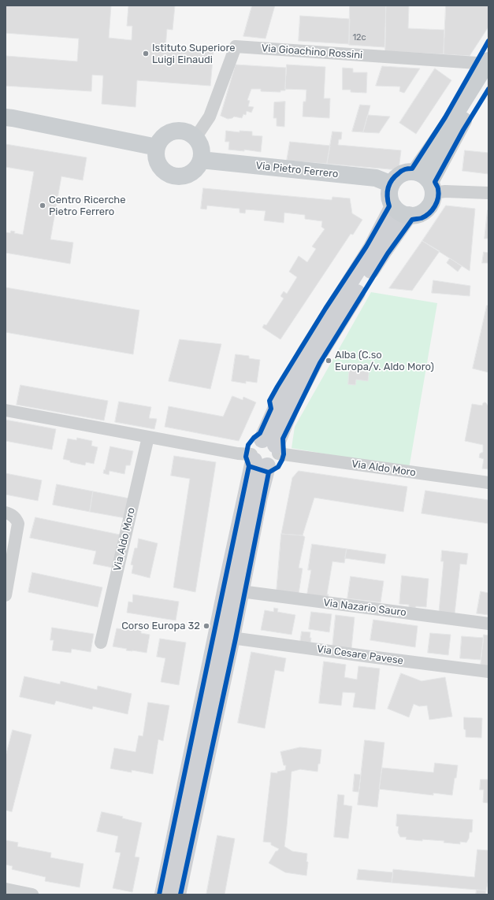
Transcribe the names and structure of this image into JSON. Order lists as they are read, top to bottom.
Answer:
{
  "streets": {
    "main road": ["Via Pietro Ferrero"],
    "street": [
      "Via Gioachino Rossini",
      "Via Aldo Moro",
      "Via Nazario Sauro",
      "Via Cesare Pavese"
    ]
  },
  "crossings": [
    ["Via Gioachino Rossini", "Via Pietro Ferrero"]
  ],
  "places": [
    "Istituto Superiore Luigi Einaudi",
    "Centro Ricerche Pietro Ferrero",
    "Alba (C.so Europa/v. Aldo Moro)",
    "Corso Europa 32"
  ],
  "house_numbers": ["12c"]
}
